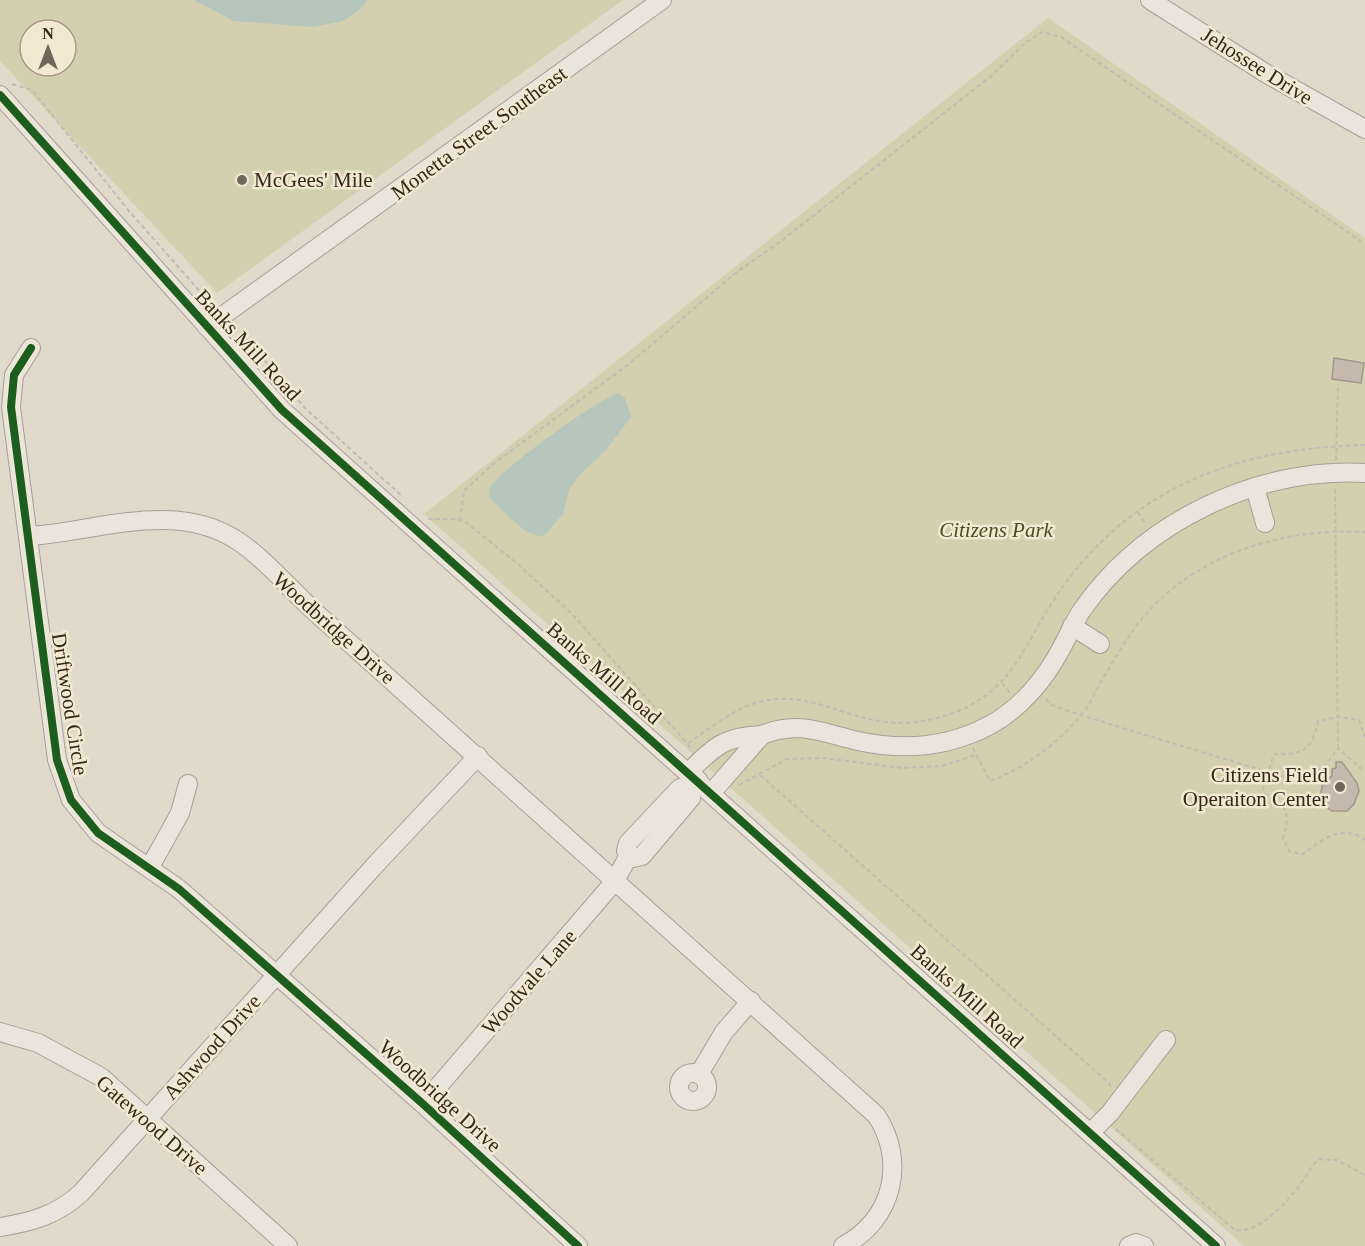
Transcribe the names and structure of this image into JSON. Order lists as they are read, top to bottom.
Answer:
{
  "streets": {
    "street": [
      "Jehossee Drive",
      "Monetta Street Southeast",
      "Banks Mill Road",
      "Woodbridge Drive",
      "Driftwood Circle",
      "Woodvale Lane",
      "Ashwood Drive",
      "Gatewood Drive"
    ]
  },
  "crossings": [
    ["Monetta Street Southeast", "Banks Mill Road"],
    ["Banks Mill Road", "Woodvale Lane"],
    ["Woodbridge Drive", "Driftwood Circle"],
    ["Woodbridge Drive", "Woodvale Lane"],
    ["Woodbridge Drive", "Ashwood Drive"],
    ["Driftwood Circle", "Ashwood Drive"],
    ["Ashwood Drive", "Gatewood Drive"]
  ],
  "parks": ["Citizens Park"],
  "places": ["McGees' Mile", "Citizens Field Operaiton Center"],
  "north": "top"
}
